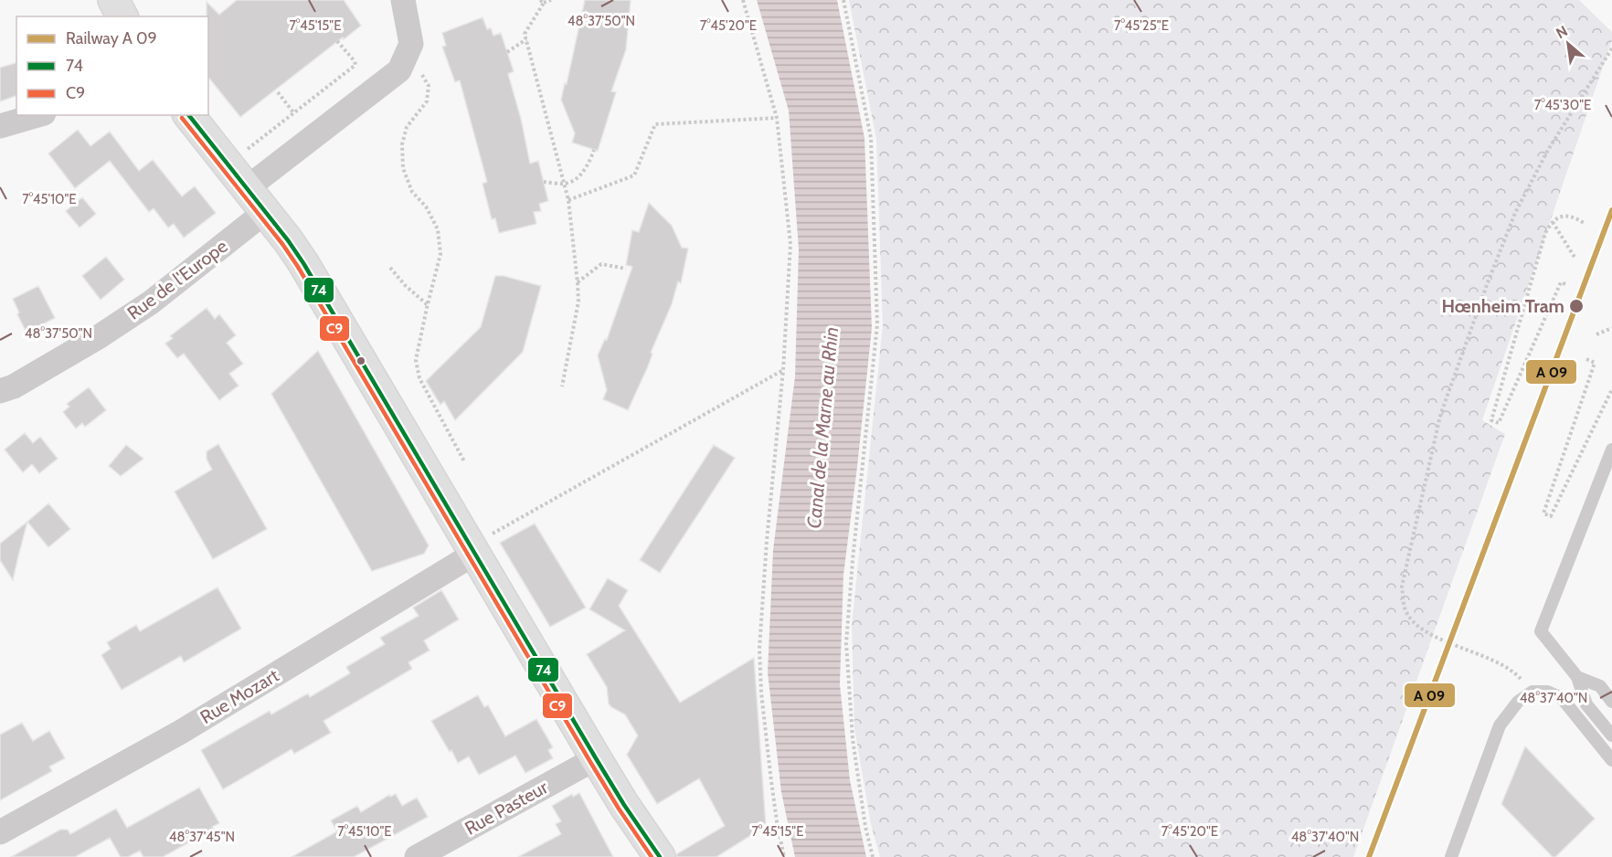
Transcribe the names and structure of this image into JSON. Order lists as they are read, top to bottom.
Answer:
{
  "streets": {
    "street": ["Rue de l'Europe", "Rue Mozart", "Rue Pasteur"]
  },
  "water": ["Canal de la Marne au Rhin"],
  "places": ["Hœnheim Tram"],
  "lines": ["transit line 74", "transit line C9"],
  "legend": ["Railway A 09", "74", "C9"],
  "north": "top left",
  "coordinates": [
    "48°37'50\"N",
    "7°45'15\"E",
    "7°45'20\"E",
    "7°45'25\"E",
    "7°45'30\"E",
    "7°45'10\"E",
    "48°37'40\"N",
    "48°37'45\"N"
  ]
}
